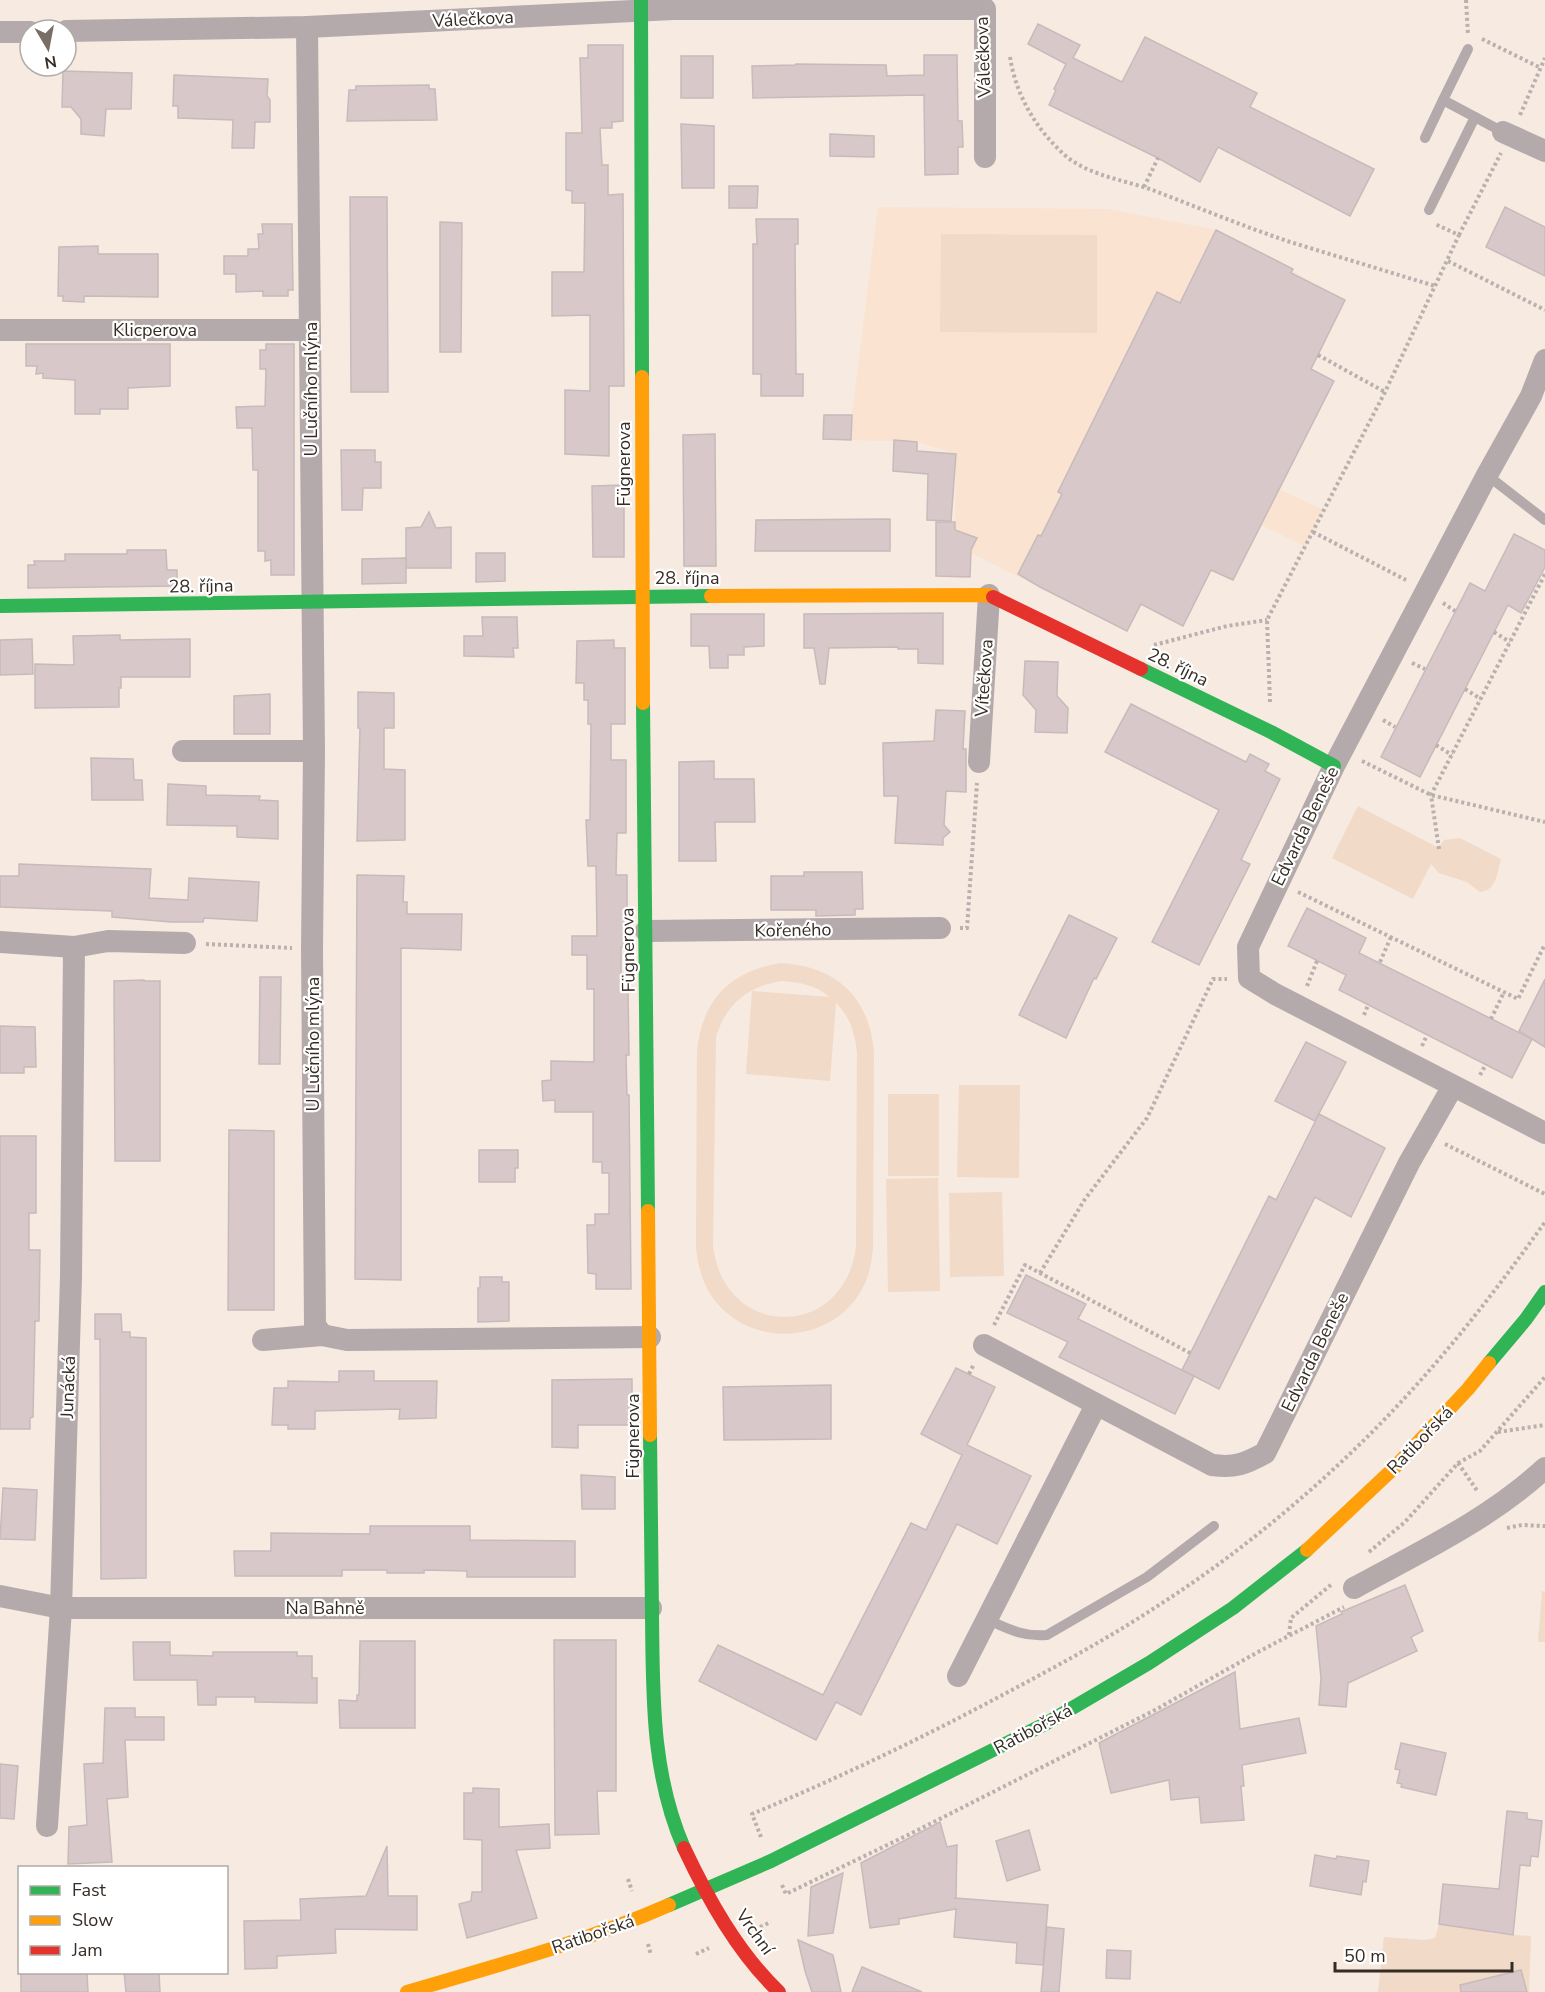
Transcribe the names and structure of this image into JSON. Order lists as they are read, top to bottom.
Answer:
{
  "streets": {
    "street": [
      "Válečkova",
      "Klicperova",
      "U Lučního mlýna",
      "Fügnerova",
      "28. října",
      "Vítečkova",
      "Edvarda Beneše",
      "Kořeného",
      "Junácká",
      "Ratibořská",
      "Na Bahně",
      "Vrchní"
    ]
  },
  "crossings": [
    ["Válečkova", "U Lučního mlýna"],
    ["Válečkova", "Fügnerova"],
    ["Klicperova", "U Lučního mlýna"],
    ["U Lučního mlýna", "28. října"],
    ["Fügnerova", "28. října"],
    ["Fügnerova", "Kořeného"],
    ["Fügnerova", "Ratibořská"],
    ["Fügnerova", "Na Bahně"],
    ["Fügnerova", "Vrchní"],
    ["28. října", "Vítečkova"],
    ["28. října", "Edvarda Beneše"],
    ["Junácká", "Na Bahně"],
    ["Ratibořská", "Vrchní"]
  ],
  "legend": ["Fast", "Slow", "Jam"],
  "scale_bar": "50 m",
  "north": "bottom"
}
